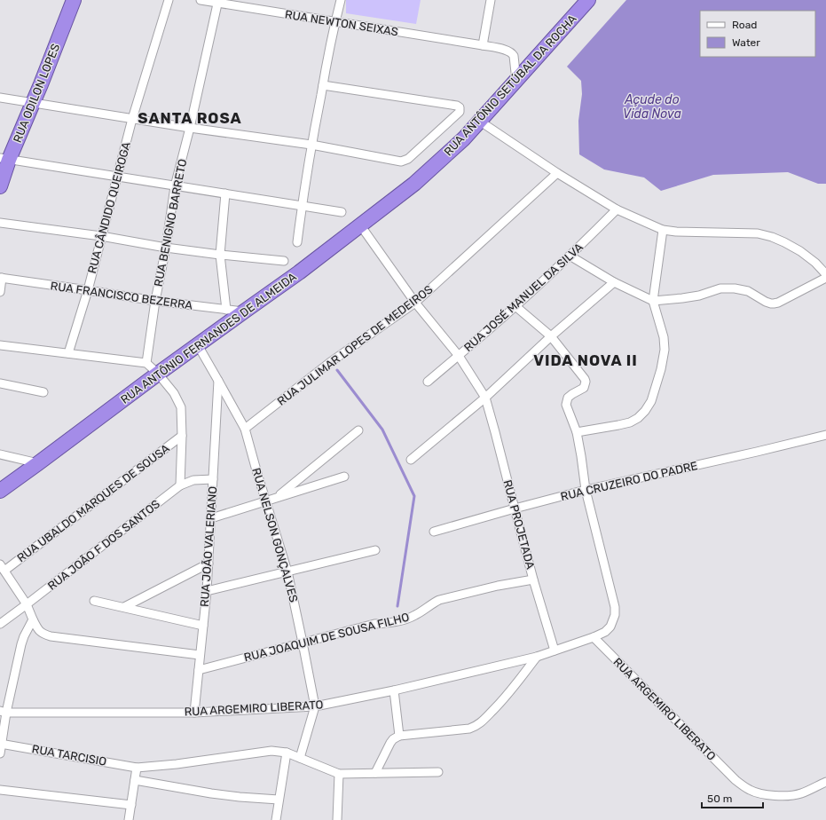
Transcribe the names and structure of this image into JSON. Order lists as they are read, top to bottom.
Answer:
{
  "streets": {
    "highway": ["RUA ANTÔNIO SETÚBAL DA ROCHA", "RUA ODILON LOPES", "RUA ANTÔNIO FERNANDES DE ALMEIDA"],
    "street": [
      "RUA NEWTON SEIXAS",
      "RUA CÂNDIDO QUEIROGA",
      "RUA BENIGNO BARRETO",
      "RUA FRANCISCO BEZERRA",
      "RUA JOSÉ MANUEL DA SILVA",
      "RUA JULIMAR LOPES DE MEDEIROS",
      "RUA CRUZEIRO DO PADRE",
      "RUA UBALDO MARQUES DE SOUSA",
      "RUA PROJETADA",
      "RUA NELSON GONÇALVES",
      "RUA JOÃO F DOS SANTOS",
      "RUA JOÃO VALERIANO",
      "RUA JOAQUIM DE SOUSA FILHO",
      "RUA ARGEMIRO LIBERATO",
      "RUA TARCISIO"
    ]
  },
  "crossings": [
    ["RUA NEWTON SEIXAS", "RUA ANTÔNIO SETÚBAL DA ROCHA"],
    ["RUA NEWTON SEIXAS", "RUA BENIGNO BARRETO"],
    ["RUA ANTÔNIO SETÚBAL DA ROCHA", "RUA ANTÔNIO FERNANDES DE ALMEIDA"],
    ["RUA CÂNDIDO QUEIROGA", "RUA FRANCISCO BEZERRA"],
    ["RUA BENIGNO BARRETO", "RUA FRANCISCO BEZERRA"],
    ["RUA FRANCISCO BEZERRA", "RUA ANTÔNIO FERNANDES DE ALMEIDA"],
    ["RUA JOSÉ MANUEL DA SILVA", "RUA PROJETADA"],
    ["RUA ANTÔNIO FERNANDES DE ALMEIDA", "RUA PROJETADA"],
    ["RUA ANTÔNIO FERNANDES DE ALMEIDA", "RUA NELSON GONÇALVES"],
    ["RUA JULIMAR LOPES DE MEDEIROS", "RUA PROJETADA"],
    ["RUA JULIMAR LOPES DE MEDEIROS", "RUA NELSON GONÇALVES"],
    ["RUA CRUZEIRO DO PADRE", "RUA PROJETADA"],
    ["RUA CRUZEIRO DO PADRE", "RUA ARGEMIRO LIBERATO"],
    ["RUA PROJETADA", "RUA JOAQUIM DE SOUSA FILHO"],
    ["RUA PROJETADA", "RUA ARGEMIRO LIBERATO"],
    ["RUA NELSON GONÇALVES", "RUA JOÃO VALERIANO"],
    ["RUA NELSON GONÇALVES", "RUA JOAQUIM DE SOUSA FILHO"],
    ["RUA NELSON GONÇALVES", "RUA ARGEMIRO LIBERATO"],
    ["RUA NELSON GONÇALVES", "RUA TARCISIO"],
    ["RUA JOÃO F DOS SANTOS", "RUA JOÃO VALERIANO"],
    ["RUA JOÃO VALERIANO", "RUA JOAQUIM DE SOUSA FILHO"],
    ["RUA JOÃO VALERIANO", "RUA ARGEMIRO LIBERATO"]
  ],
  "districts": ["SANTA ROSA", "VIDA NOVA II"],
  "water": ["Açude do Vida Nova"],
  "legend": ["Road", "Water"],
  "scale_bar": "50 m"
}
